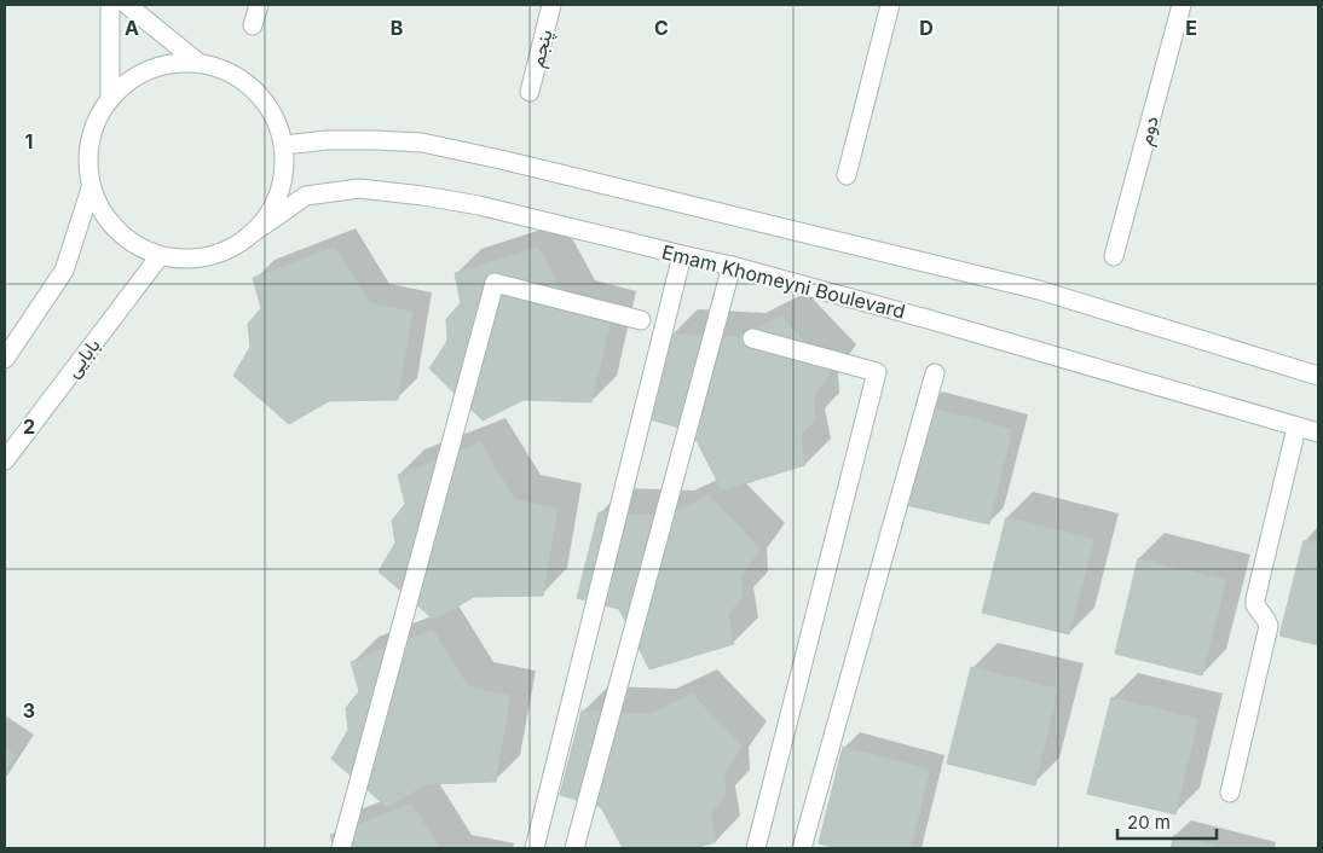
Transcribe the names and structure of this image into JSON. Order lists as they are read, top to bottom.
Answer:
{
  "streets": {
    "street": [
      "پنجم",
      "دوم",
      "Emam Khomeyni Boulevard",
      "بابایی"
    ]
  },
  "crossings": [
    ["Emam Khomeyni Boulevard", "بابایی"]
  ],
  "scale_bar": "20 m",
  "grid": {
    "columns": [
      "A",
      "B",
      "C",
      "D",
      "E"
    ],
    "rows": ["1", "2", "3"]
  }
}
